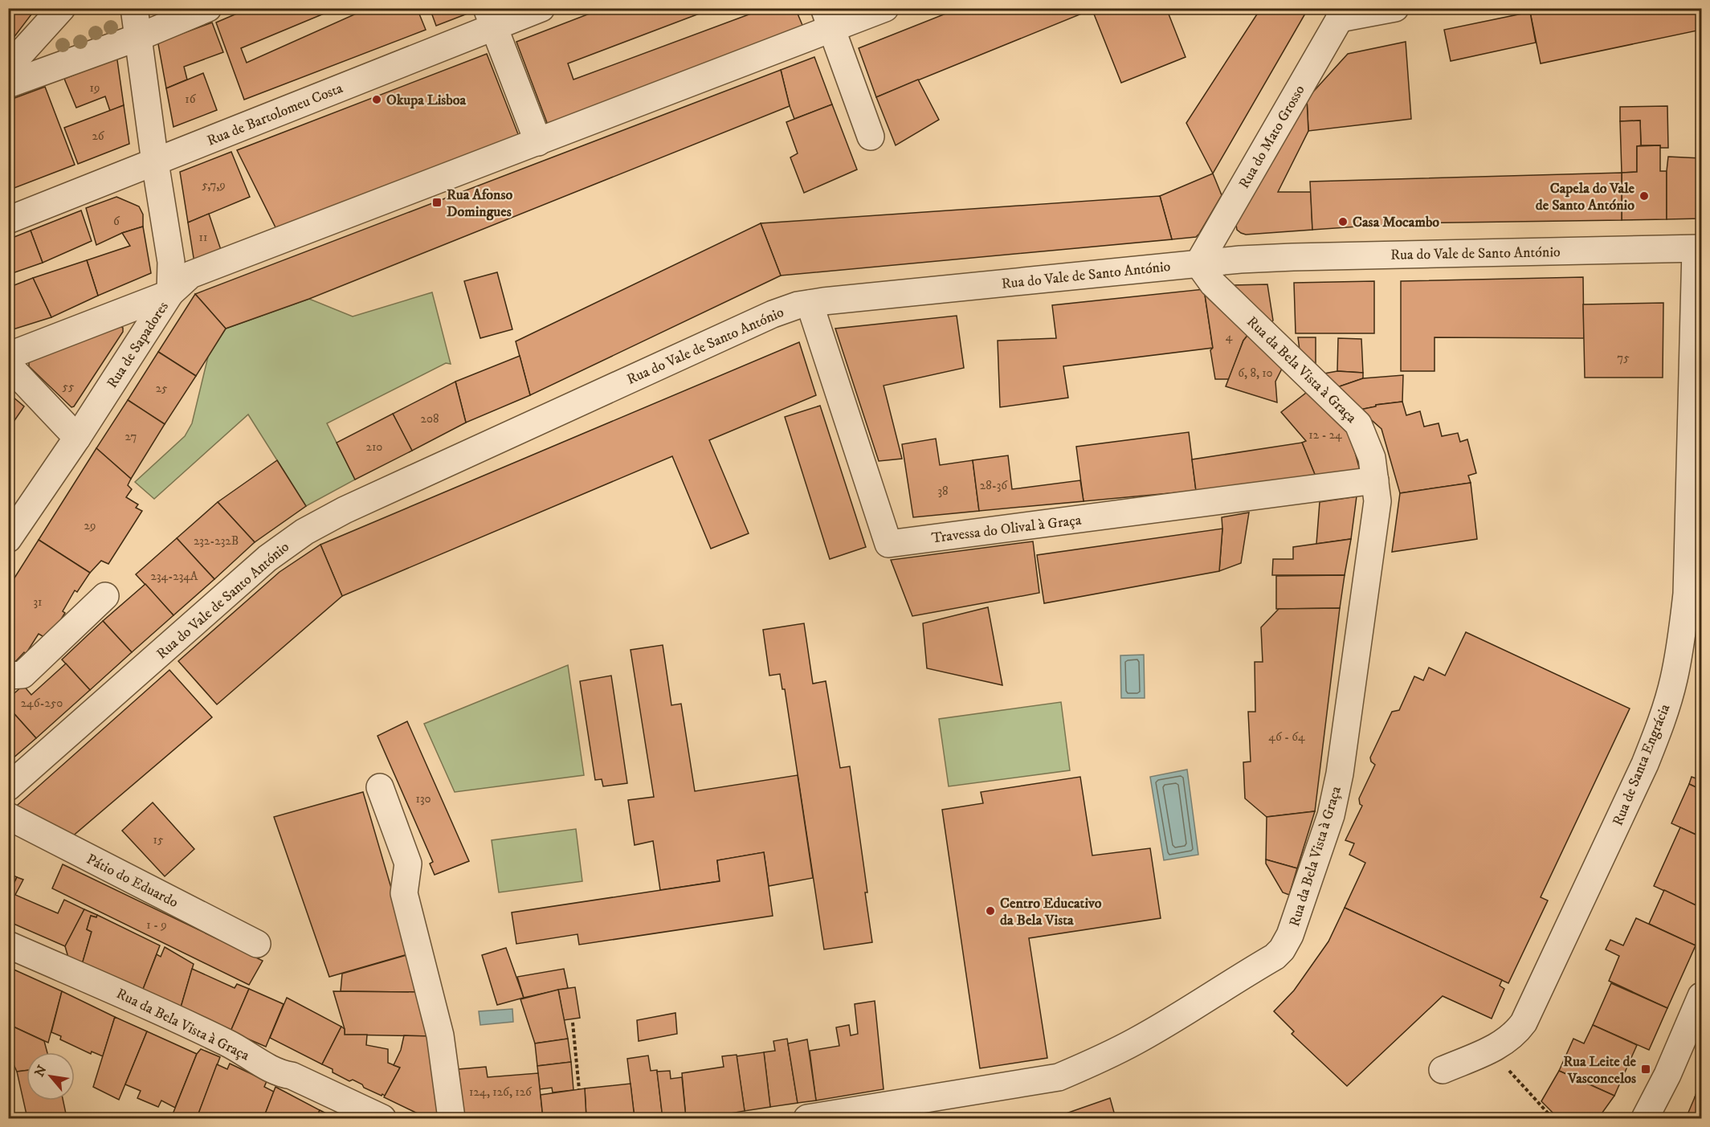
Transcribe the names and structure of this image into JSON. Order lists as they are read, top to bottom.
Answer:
{
  "streets": {
    "street": [
      "Rua de Bartolomeu Costa",
      "Rua do Mato Grosso",
      "Rua do Vale de Santo António",
      "Rua de Sapadores",
      "Rua da Bela Vista à Graça",
      "Travessa do Olival à Graça",
      "Rua de Santa Engrácia",
      "Pátio do Eduardo"
    ]
  },
  "crossings": [
    ["Rua de Bartolomeu Costa", "Rua de Sapadores"],
    ["Rua do Mato Grosso", "Rua do Vale de Santo António"],
    ["Rua do Mato Grosso", "Rua da Bela Vista à Graça"],
    ["Rua do Vale de Santo António", "Rua da Bela Vista à Graça"],
    ["Rua do Vale de Santo António", "Travessa do Olival à Graça"],
    ["Rua do Vale de Santo António", "Rua de Santa Engrácia"],
    ["Rua da Bela Vista à Graça", "Travessa do Olival à Graça"]
  ],
  "places": {
    "other": [
      "Okupa Lisboa",
      "Capela do Vale de Santo António",
      "Casa Mocambo",
      "Centro Educativo da Bela Vista"
    ],
    "transit": ["Rua Afonso Domingues", "Rua Leite de Vasconcelos"]
  },
  "house_numbers": [
    "19",
    "16",
    "26",
    "5,7,9",
    "6",
    "11",
    "4",
    "75",
    "6, 8, 10",
    "55",
    "25",
    "208",
    "12 - 24",
    "27",
    "210",
    "28-36",
    "38",
    "29",
    "232-232B",
    "234-234A",
    "31",
    "246-250",
    "46 - 64",
    "130",
    "15",
    "1 - 9",
    "124, 126, 126"
  ],
  "north": "top left"
}
